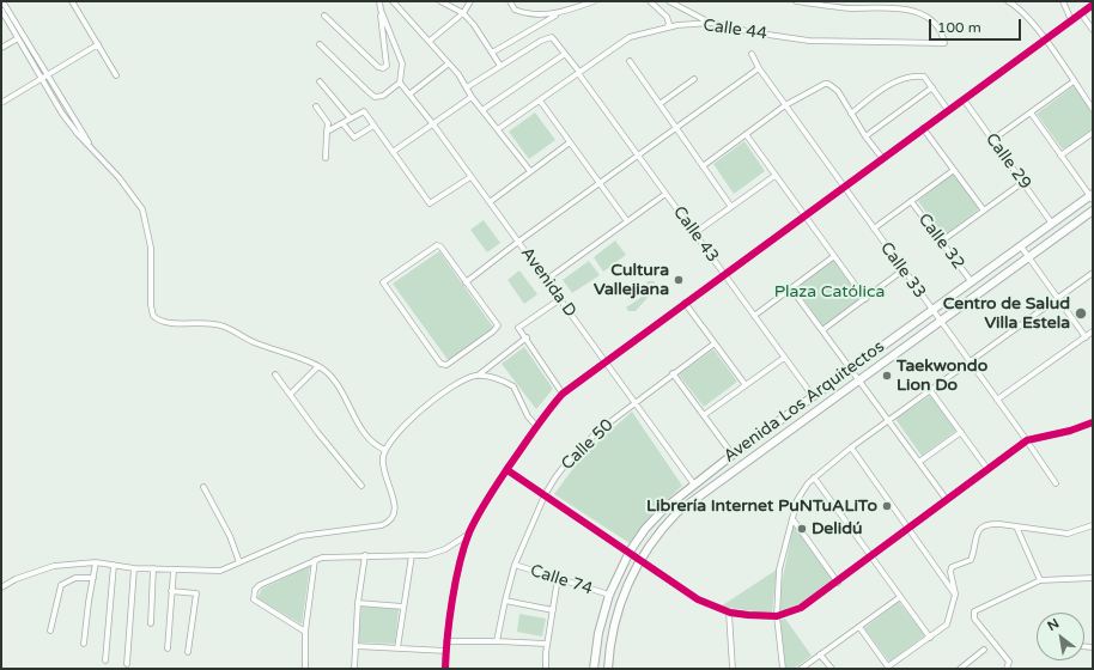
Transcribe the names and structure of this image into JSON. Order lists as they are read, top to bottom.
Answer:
{
  "streets": {
    "main road": ["Avenida Los Arquitectos"],
    "street": [
      "Calle 44",
      "Calle 29",
      "Calle 43",
      "Calle 32",
      "Calle 33",
      "Avenida D",
      "Calle 50",
      "Calle 74"
    ]
  },
  "crossings": [
    ["Calle 44", "Calle 43"],
    ["Calle 29", "Avenida Los Arquitectos"],
    ["Calle 43", "Avenida Los Arquitectos"],
    ["Calle 32", "Avenida Los Arquitectos"],
    ["Calle 33", "Avenida Los Arquitectos"],
    ["Avenida D", "Avenida Los Arquitectos"],
    ["Avenida D", "Calle 50"],
    ["Avenida Los Arquitectos", "Calle 74"],
    ["Calle 50", "Calle 74"]
  ],
  "parks": ["Plaza Católica"],
  "places": [
    "Cultura Vallejiana",
    "Centro de Salud Villa Estela",
    "Taekwondo Lion Do",
    "Librería Internet PuNTuALiTo",
    "Delidú"
  ],
  "scale_bar": "100 m",
  "north": "top left"
}
